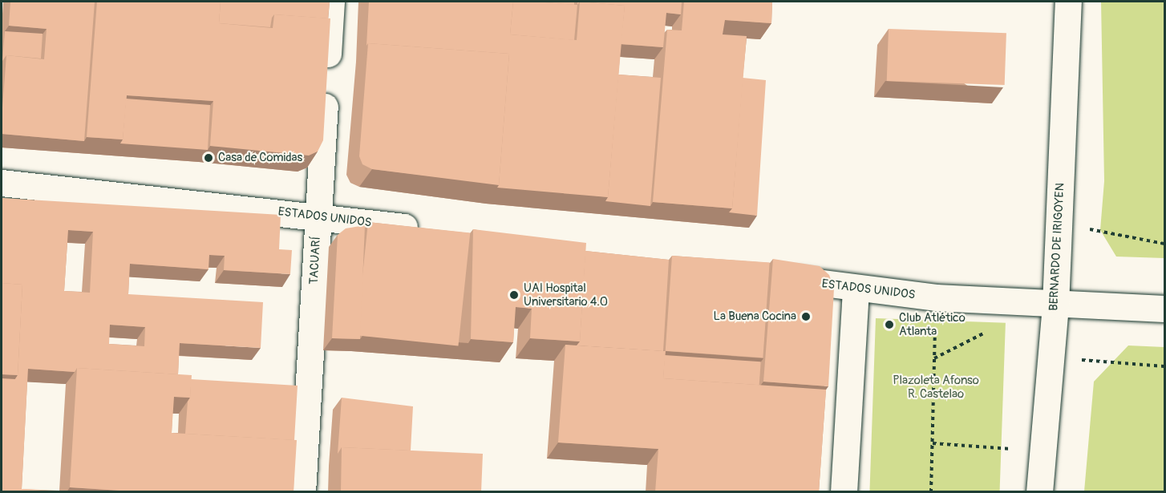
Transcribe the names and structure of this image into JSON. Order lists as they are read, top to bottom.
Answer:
{
  "streets": {
    "street": ["ESTADOS UNIDOS", "BERNARDO DE IRIGOYEN", "TACUARÍ"]
  },
  "crossings": [
    ["ESTADOS UNIDOS", "BERNARDO DE IRIGOYEN"],
    ["ESTADOS UNIDOS", "TACUARÍ"]
  ],
  "parks": ["Plazoleta Afonso R. Castelao"],
  "places": [
    "Casa de Comidas",
    "UAI Hospital Universitario 4.0",
    "La Buena Cocina",
    "Club Atlético Atlanta"
  ]
}
